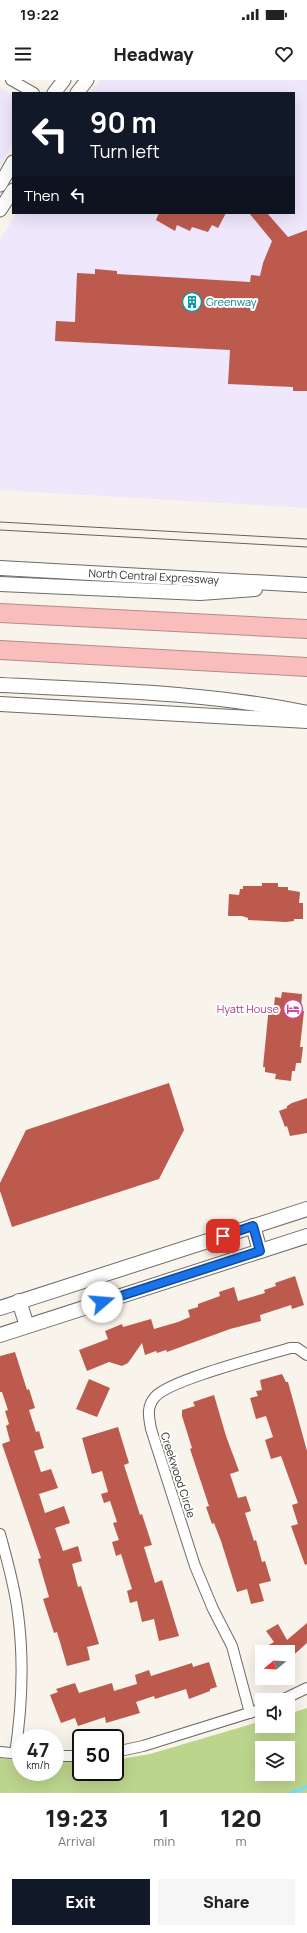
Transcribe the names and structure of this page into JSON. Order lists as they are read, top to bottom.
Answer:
{
  "streets": {
    "main road": ["North Central Expressway"],
    "street": ["Creekwood Circle"]
  },
  "places": {
    "building": ["Greenway"],
    "hotel": ["Hyatt House"]
  },
  "north": "left",
  "page": {
    "status": "19:22",
    "header": "Headway",
    "turn": ["90 m", "Turn left"],
    "then": "Then",
    "speed": "47 km/h",
    "limit": "50",
    "eta": [
      "19:23",
      "Arrival",
      "1",
      "min",
      "120",
      "m"
    ],
    "buttons": ["Exit", "Share"]
  }
}
